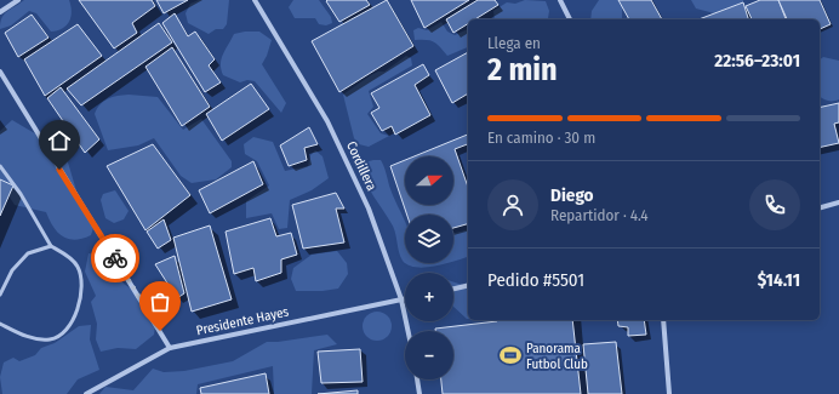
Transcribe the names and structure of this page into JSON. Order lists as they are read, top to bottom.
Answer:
{
  "streets": {
    "street": ["Cordillera", "Presidente Hayes"]
  },
  "crossings": [
    ["Cordillera", "Presidente Hayes"]
  ],
  "places": {
    "sports": ["Panorama Futbol Club"]
  },
  "north": "right",
  "page": {
    "heading": ["2 min", "Llega en", "22:56–23:01"],
    "panel": [
      "Diego",
      "Repartidor · 4.4",
      "Pedido #5501",
      "$14.11"
    ],
    "bar": "En camino · 30 m",
    "map_buttons": ["+", "−"]
  }
}
